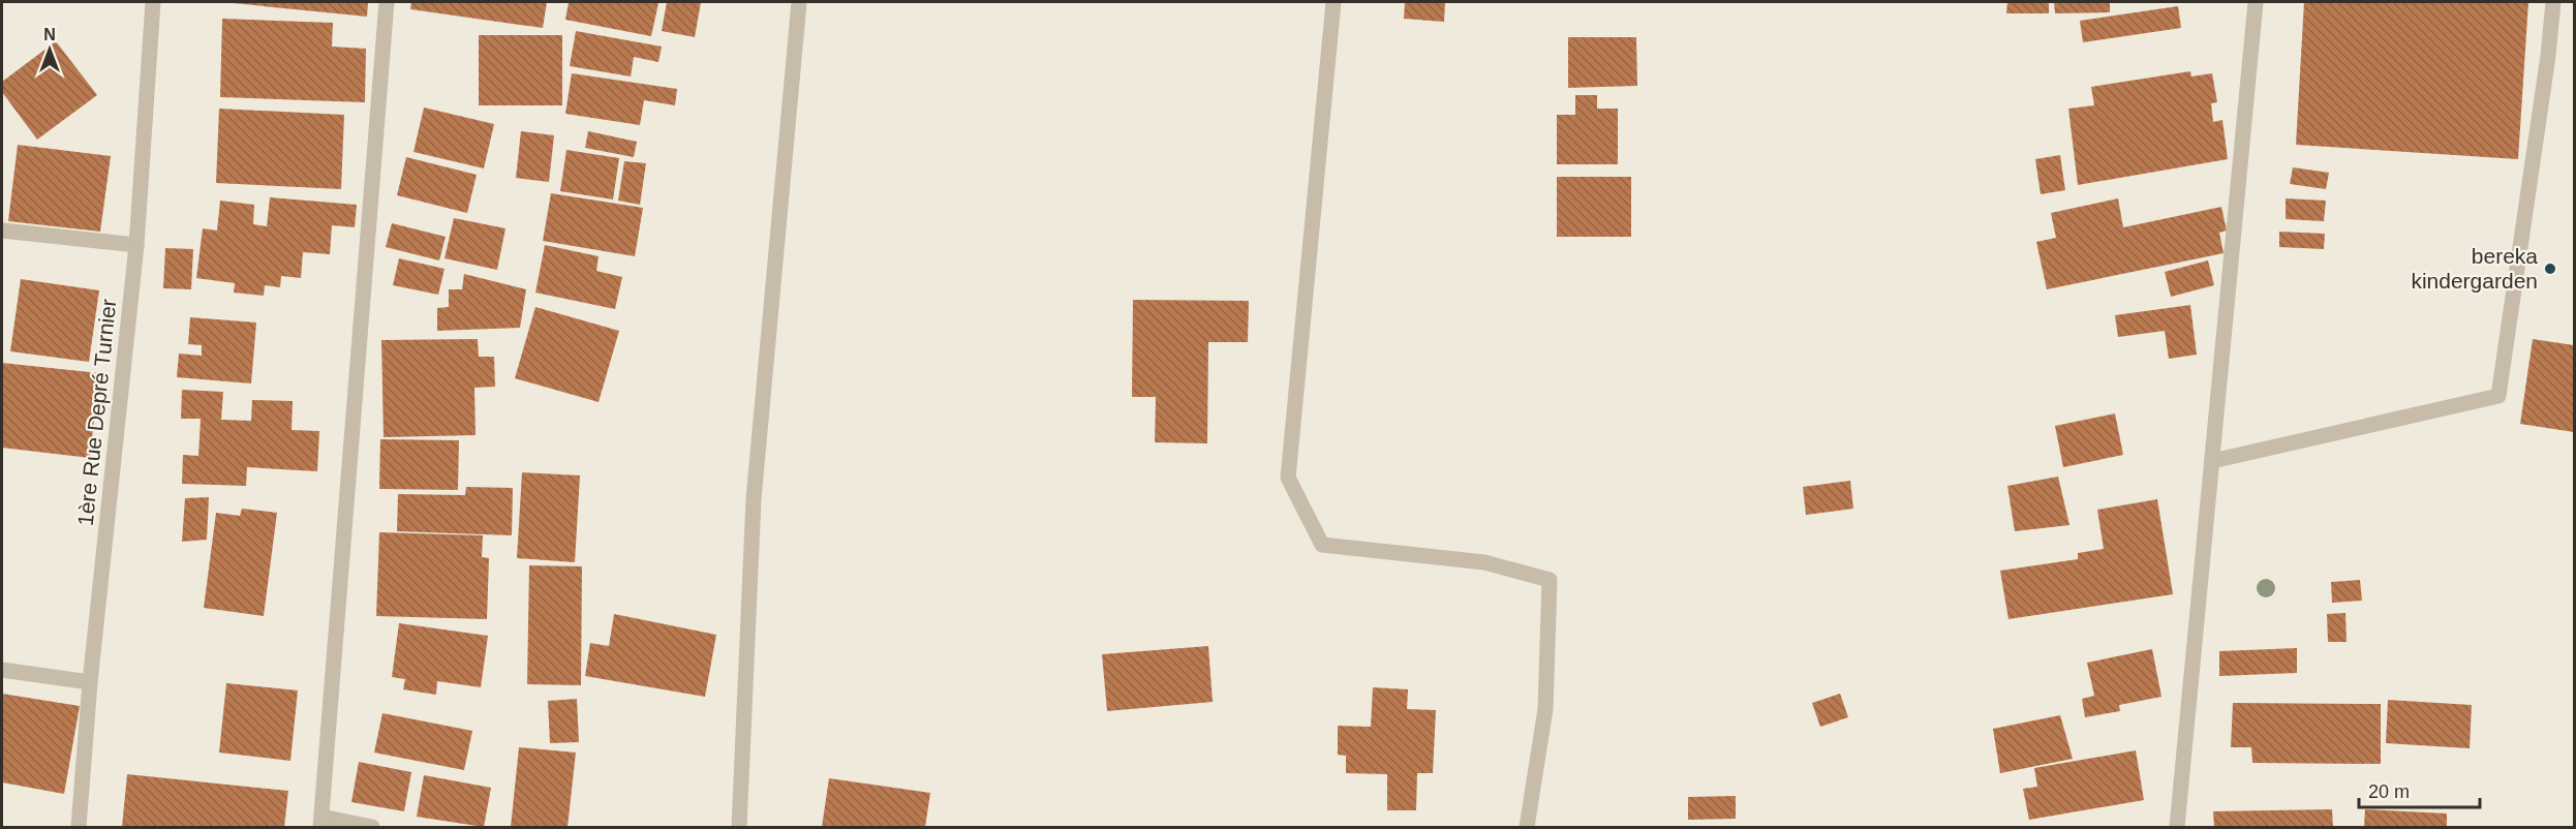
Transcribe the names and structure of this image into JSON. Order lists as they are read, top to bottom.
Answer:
{
  "streets": {
    "street": ["1ère Rue Depré Turnier"]
  },
  "places": ["bereka kindergarden"],
  "scale_bar": "20 m",
  "north": "top"
}
